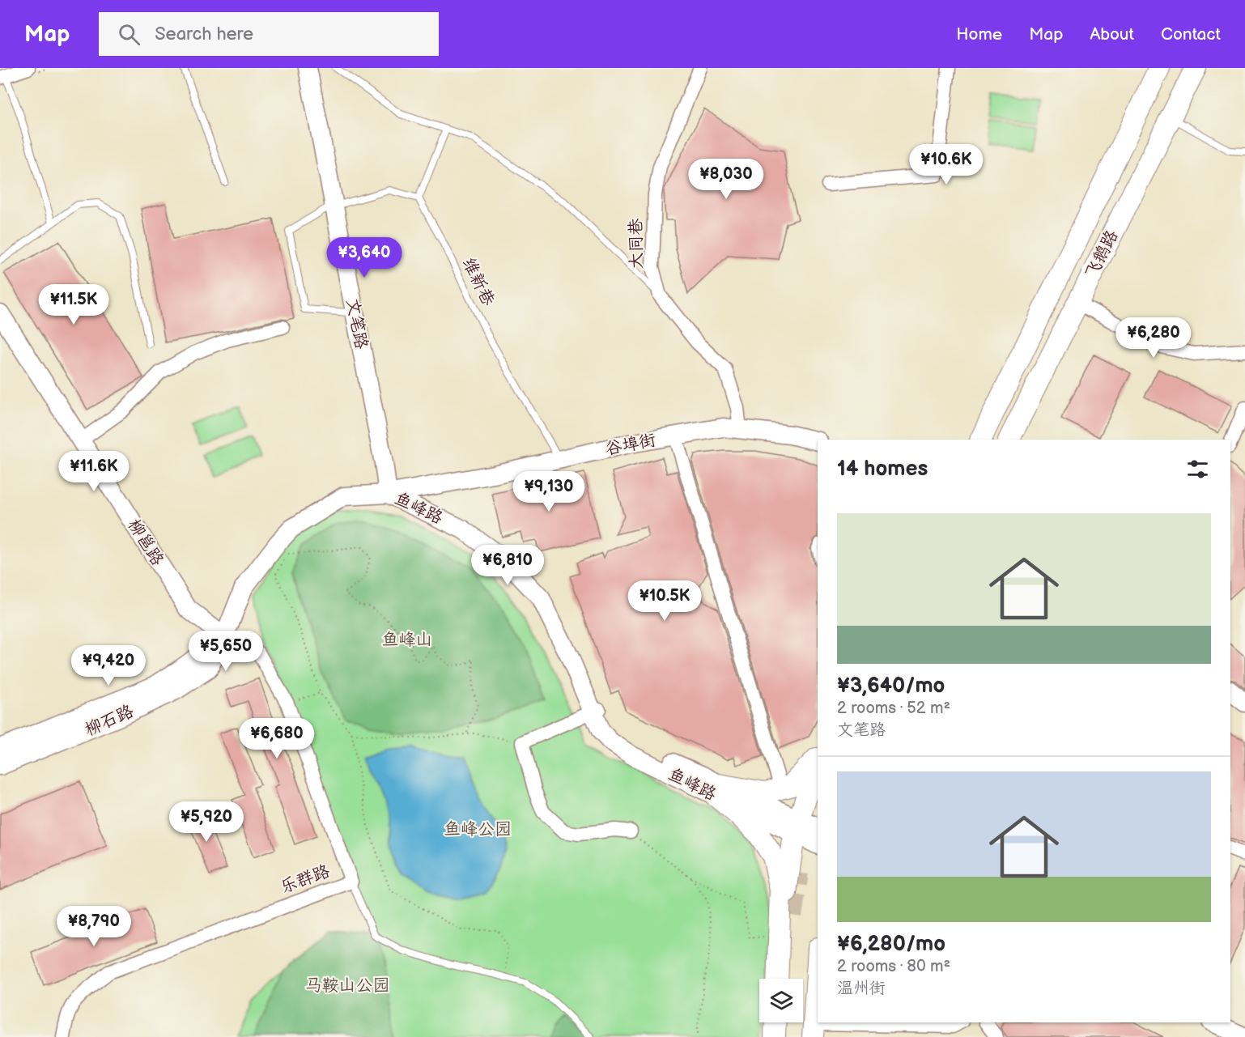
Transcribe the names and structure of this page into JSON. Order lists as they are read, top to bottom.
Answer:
{
  "streets": {
    "main road": [
      "飞鹅路",
      "文笔路",
      "谷埠街",
      "鱼峰路",
      "柳邕路",
      "柳石路"
    ],
    "street": ["大同巷", "乐群路"],
    "lane": ["维新巷"]
  },
  "crossings": [
    ["大同巷", "谷埠街"],
    ["维新巷", "谷埠街"],
    ["文笔路", "谷埠街"],
    ["文笔路", "鱼峰路"],
    ["文笔路", "柳石路"],
    ["谷埠街", "鱼峰路"],
    ["谷埠街", "柳石路"],
    ["鱼峰路", "柳石路"],
    ["柳邕路", "柳石路"],
    ["柳邕路", "乐群路"],
    ["柳石路", "乐群路"]
  ],
  "parks": ["鱼峰山", "鱼峰公园", "马鞍山公园"],
  "page": {
    "header": "Map",
    "search": "Search here",
    "nav": [
      "Home",
      "Map",
      "About",
      "Contact"
    ],
    "price": [
      "¥10.6K",
      "¥8,030",
      "¥3,640",
      "¥11.5K",
      "¥6,280",
      "¥11.6K",
      "¥9,130",
      "¥6,810",
      "¥10.5K",
      "¥5,650",
      "¥9,420",
      "¥6,680",
      "¥5,920",
      "¥8,790"
    ],
    "heading": "14 homes",
    "list": [
      {
        "name": "¥3,640/mo",
        "note": "2 rooms · 52 m² · 文笔路"
      },
      {
        "name": "¥6,280/mo",
        "note": "2 rooms · 80 m² · 温州街"
      }
    ]
  }
}
